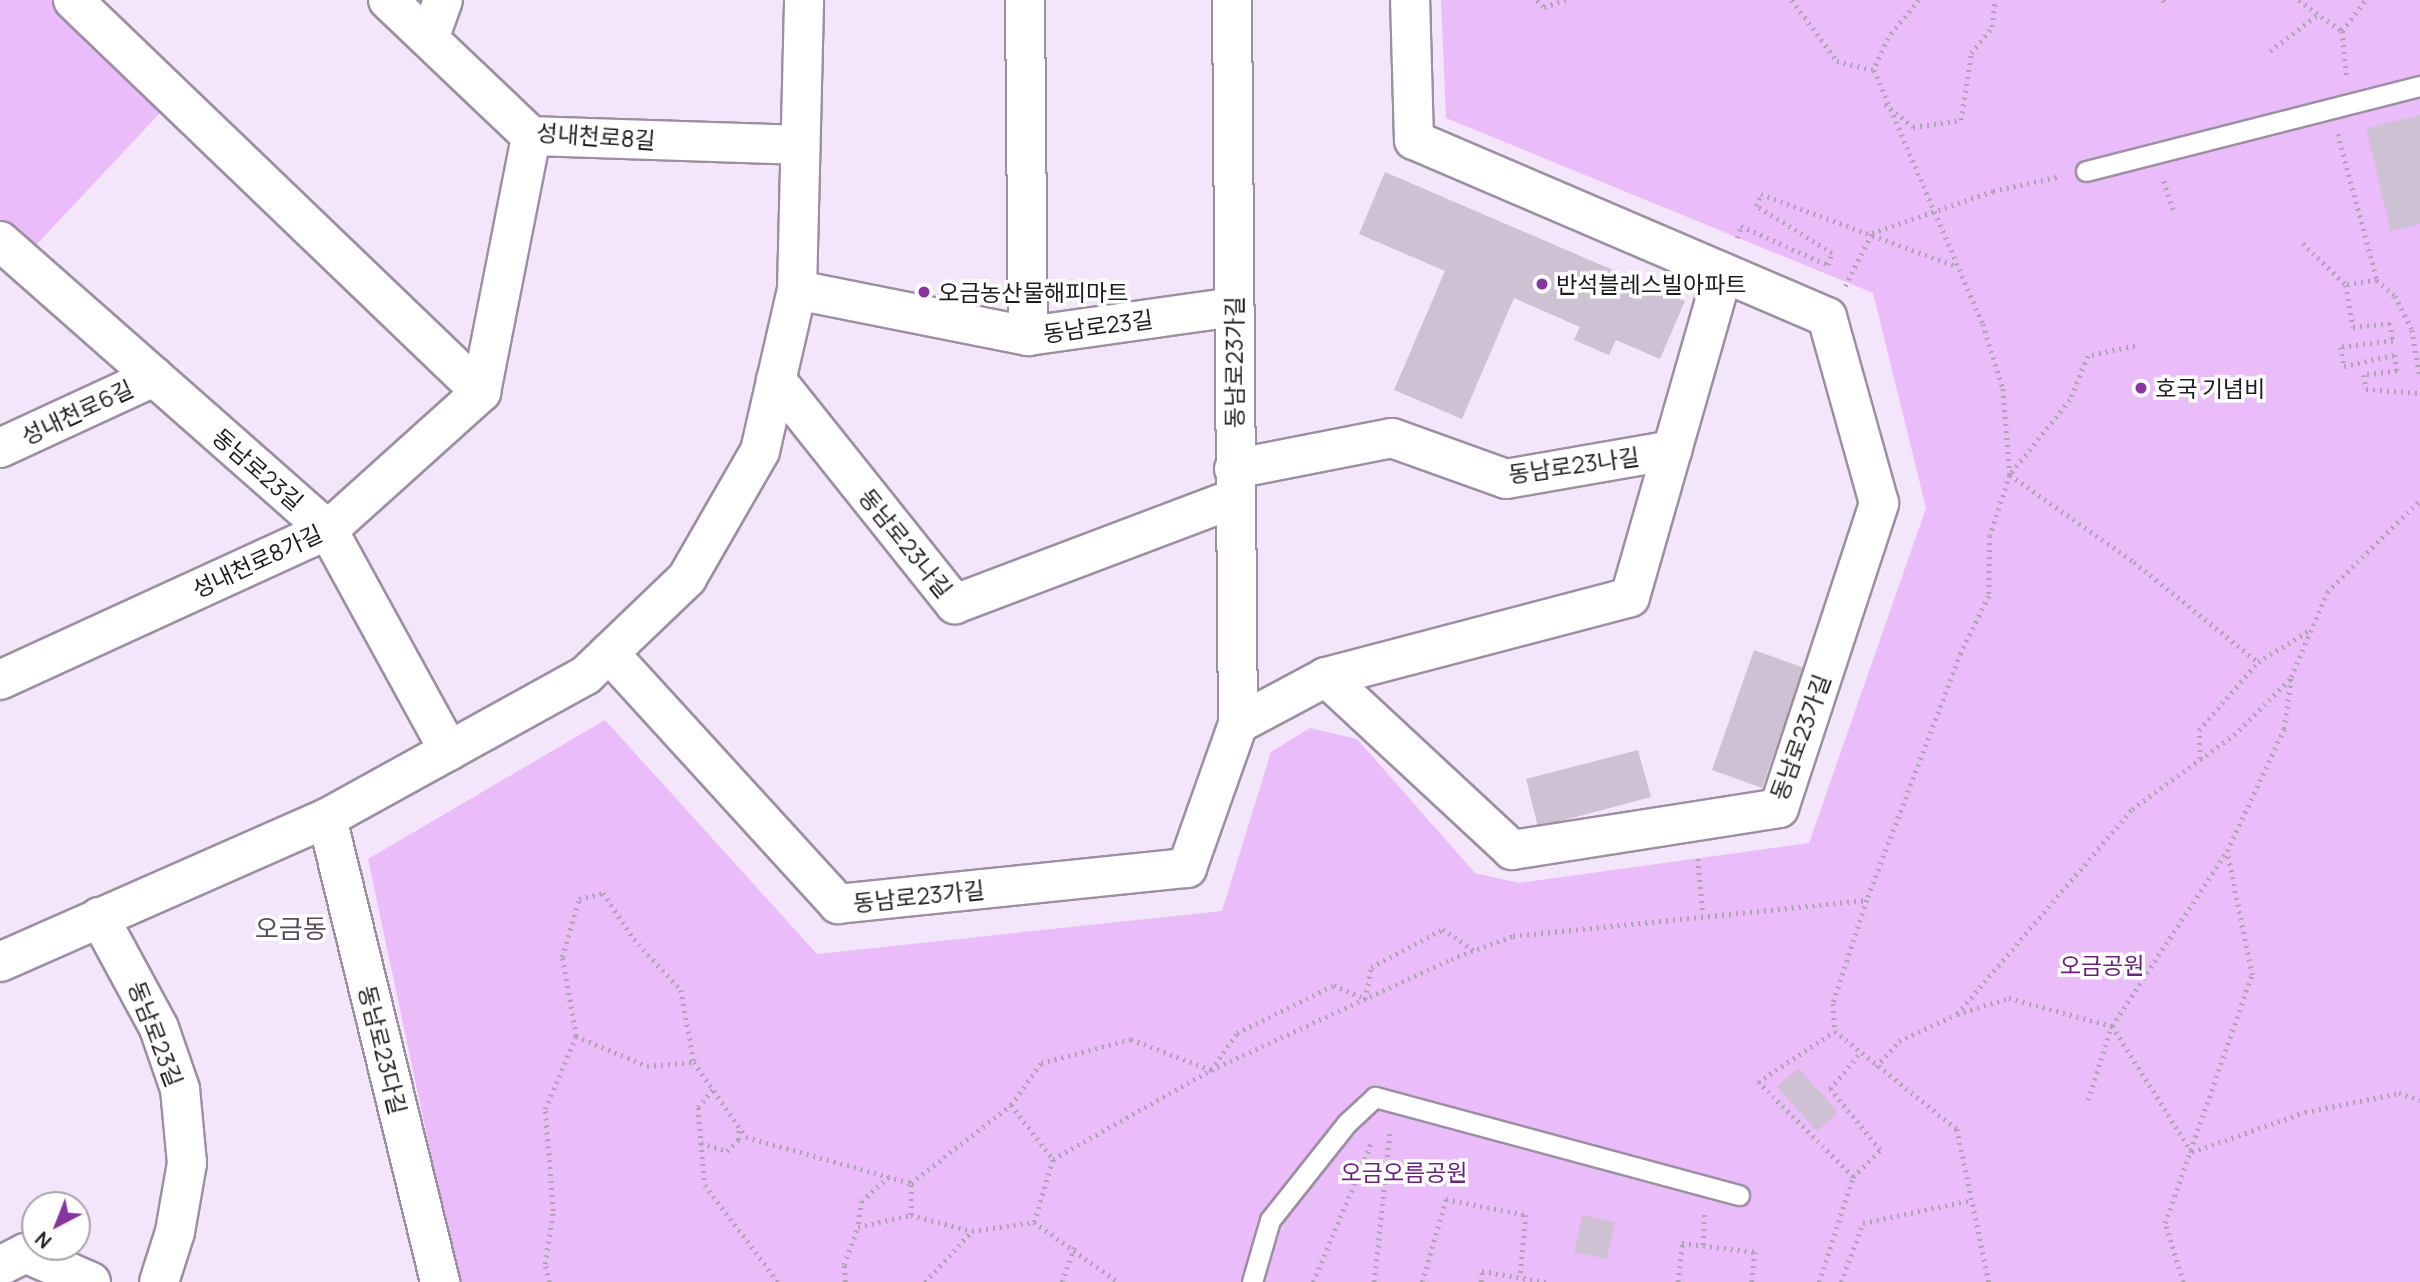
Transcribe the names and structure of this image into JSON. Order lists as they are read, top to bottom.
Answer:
{
  "streets": {
    "street": [
      "성내천로8길",
      "동남로23길",
      "동남로23가길",
      "성내천로6길",
      "동남로23나길",
      "성내천로8가길",
      "동남로23다길"
    ]
  },
  "crossings": [
    ["동남로23길", "동남로23가길"],
    ["동남로23길", "성내천로6길"],
    ["동남로23길", "성내천로8가길"],
    ["동남로23가길", "동남로23나길"]
  ],
  "districts": ["오금동"],
  "parks": ["오금공원", "오금오름공원"],
  "places": ["반석블레스빌아파트", "오금농산물해피마트", "호국 기념비"],
  "north": "bottom left"
}
